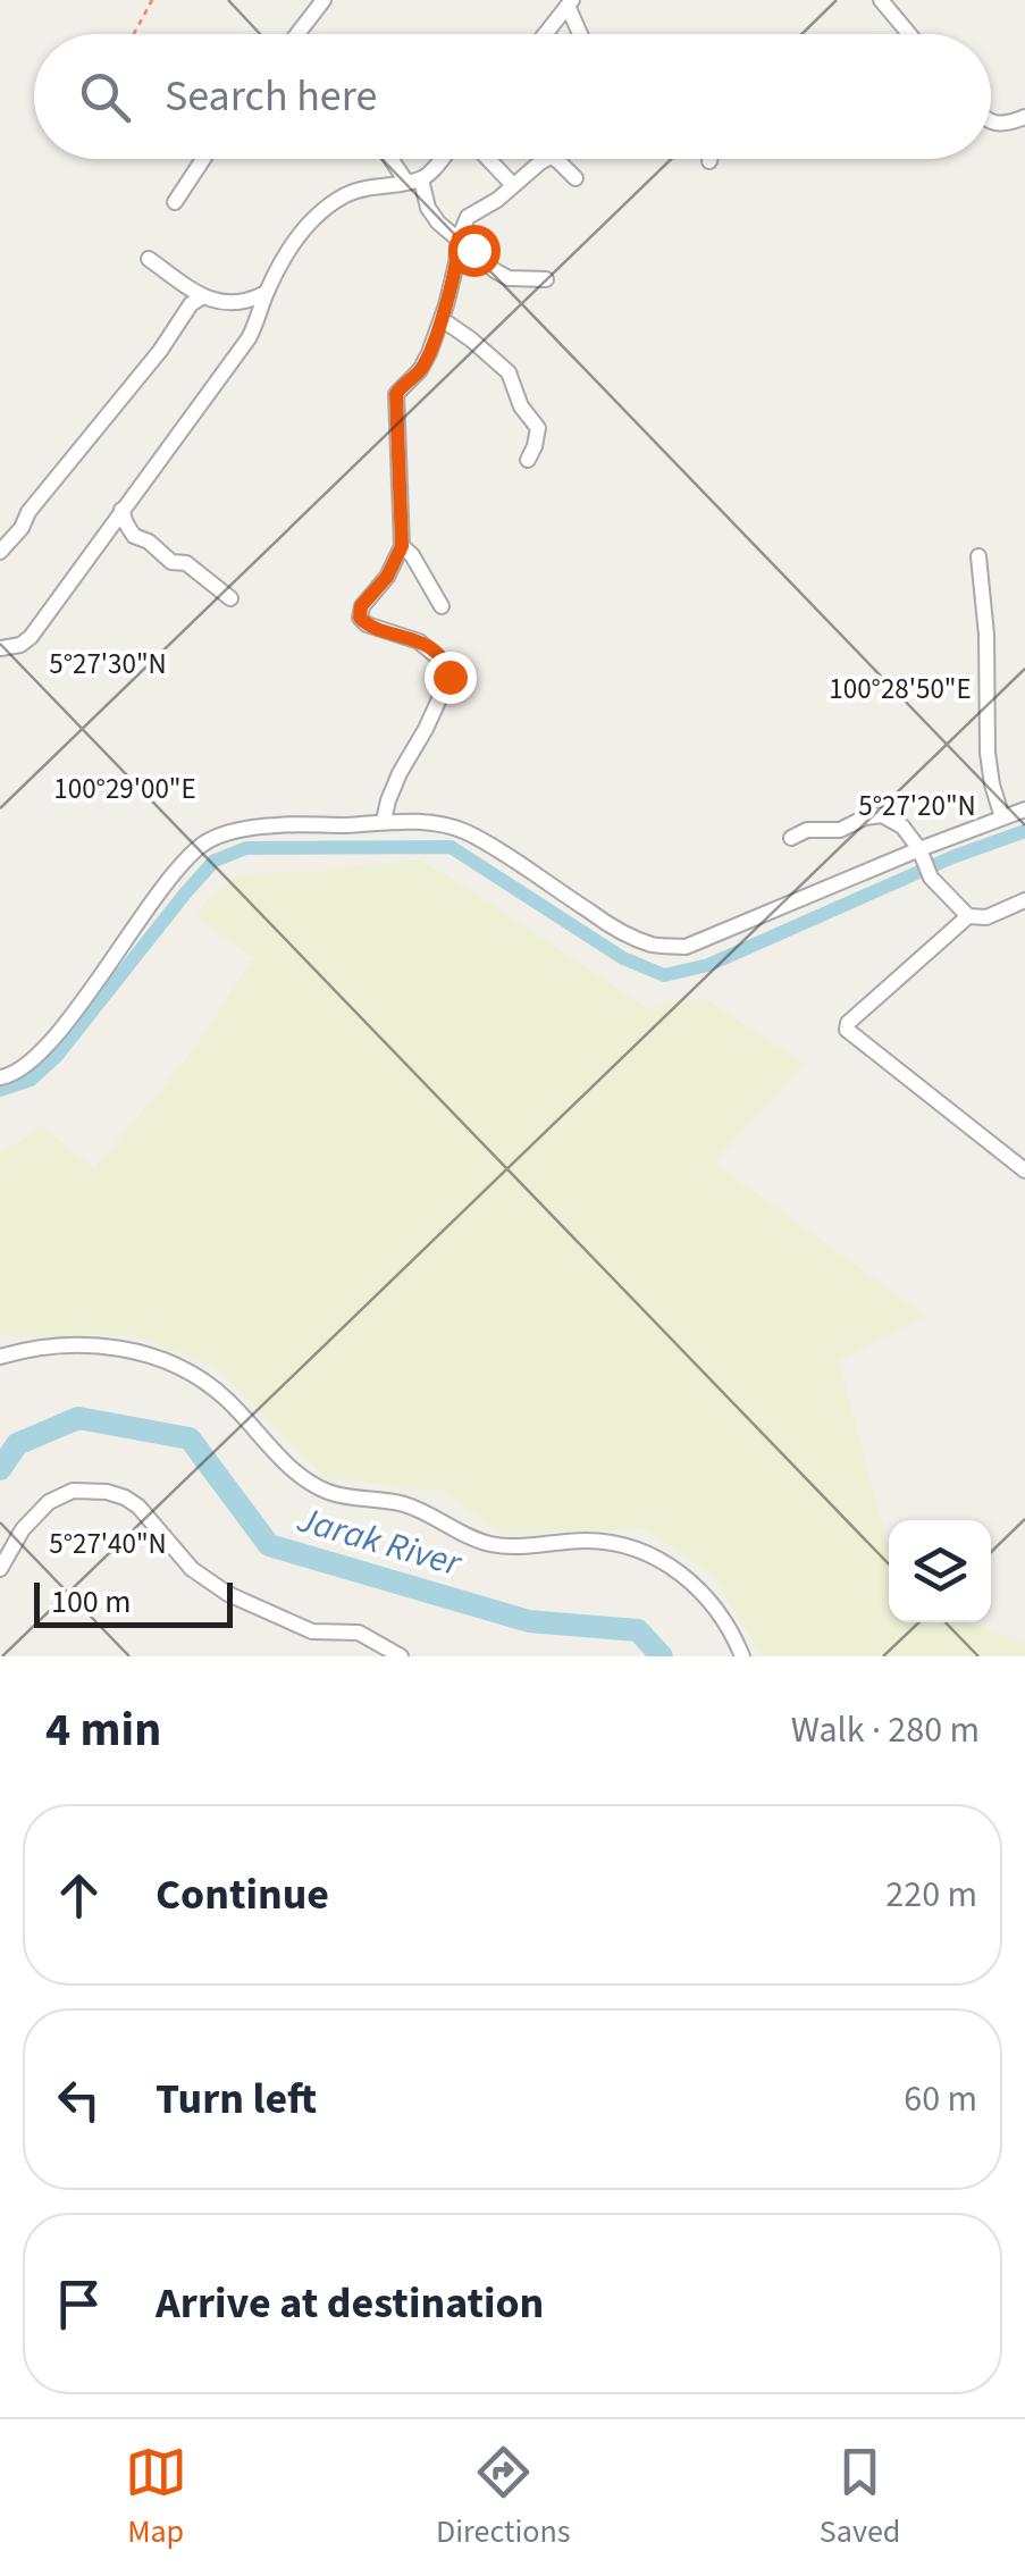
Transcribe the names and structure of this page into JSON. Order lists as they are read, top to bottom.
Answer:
{
  "water": ["Jarak River"],
  "scale_bar": "100 m",
  "page": {
    "search": "Search here",
    "scale": "100 m",
    "heading": ["4 min", "Walk · 280 m"],
    "list": [
      ["Continue", "220 m"],
      ["Turn left", "60 m"],
      "Arrive at destination"
    ],
    "nav": ["Map", "Directions", "Saved"]
  },
  "coordinates": [
    "5°27'30\"N",
    "100°28'50\"E",
    "100°29'00\"E",
    "5°27'20\"N",
    "5°27'40\"N"
  ]
}
